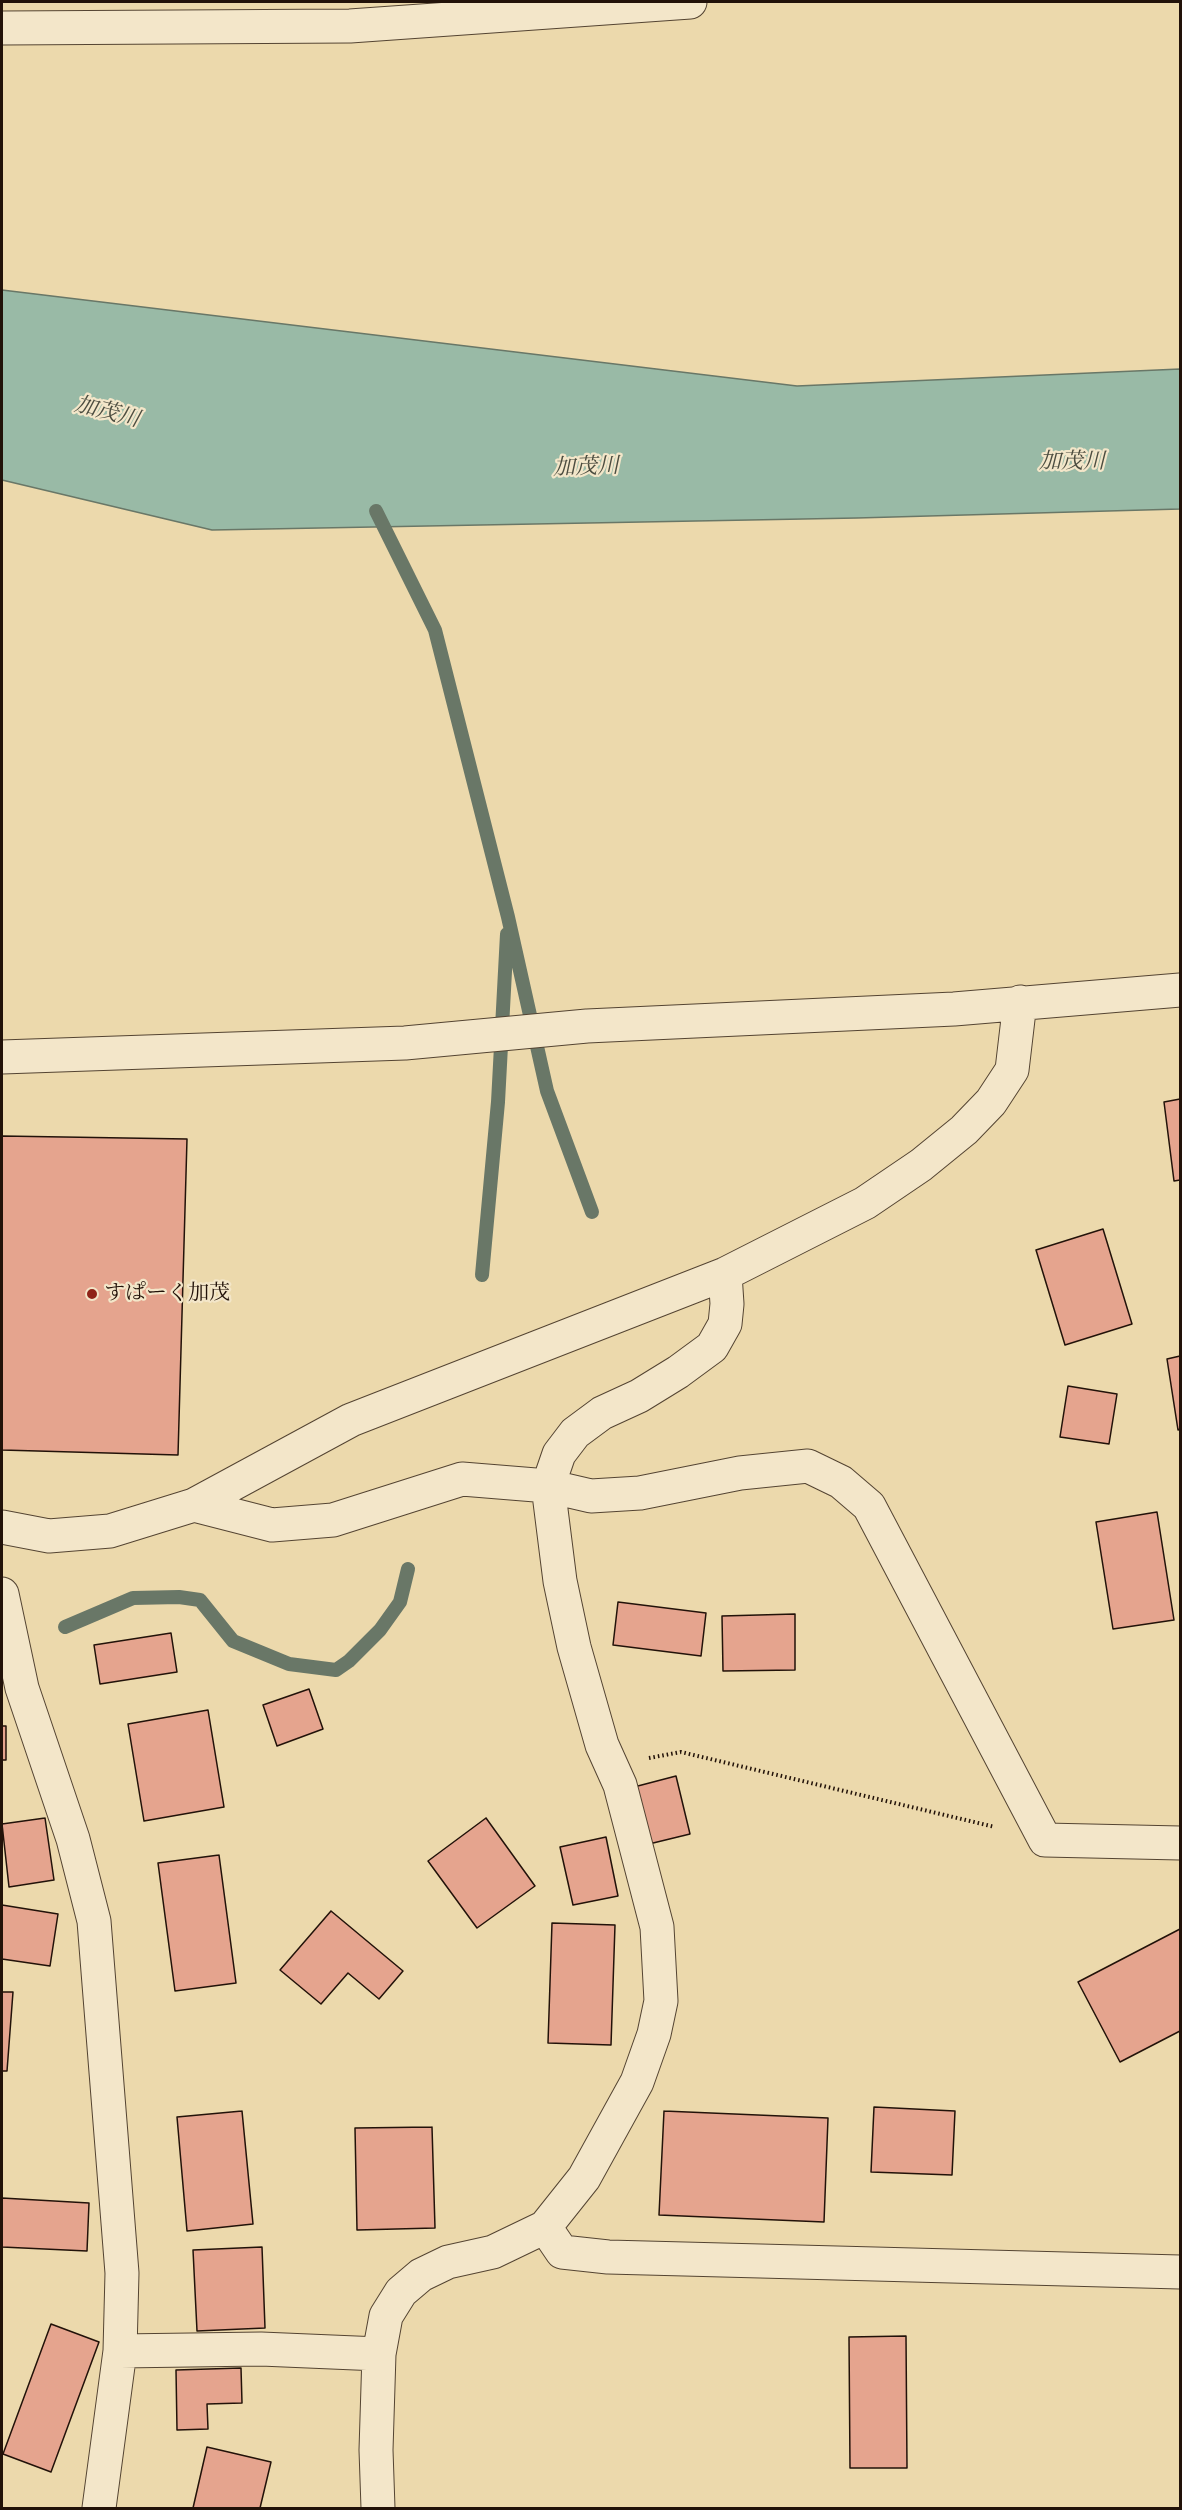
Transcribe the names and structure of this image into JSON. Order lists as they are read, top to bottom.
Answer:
{
  "water": ["加茂川"],
  "places": ["すぱーく加茂"]
}
